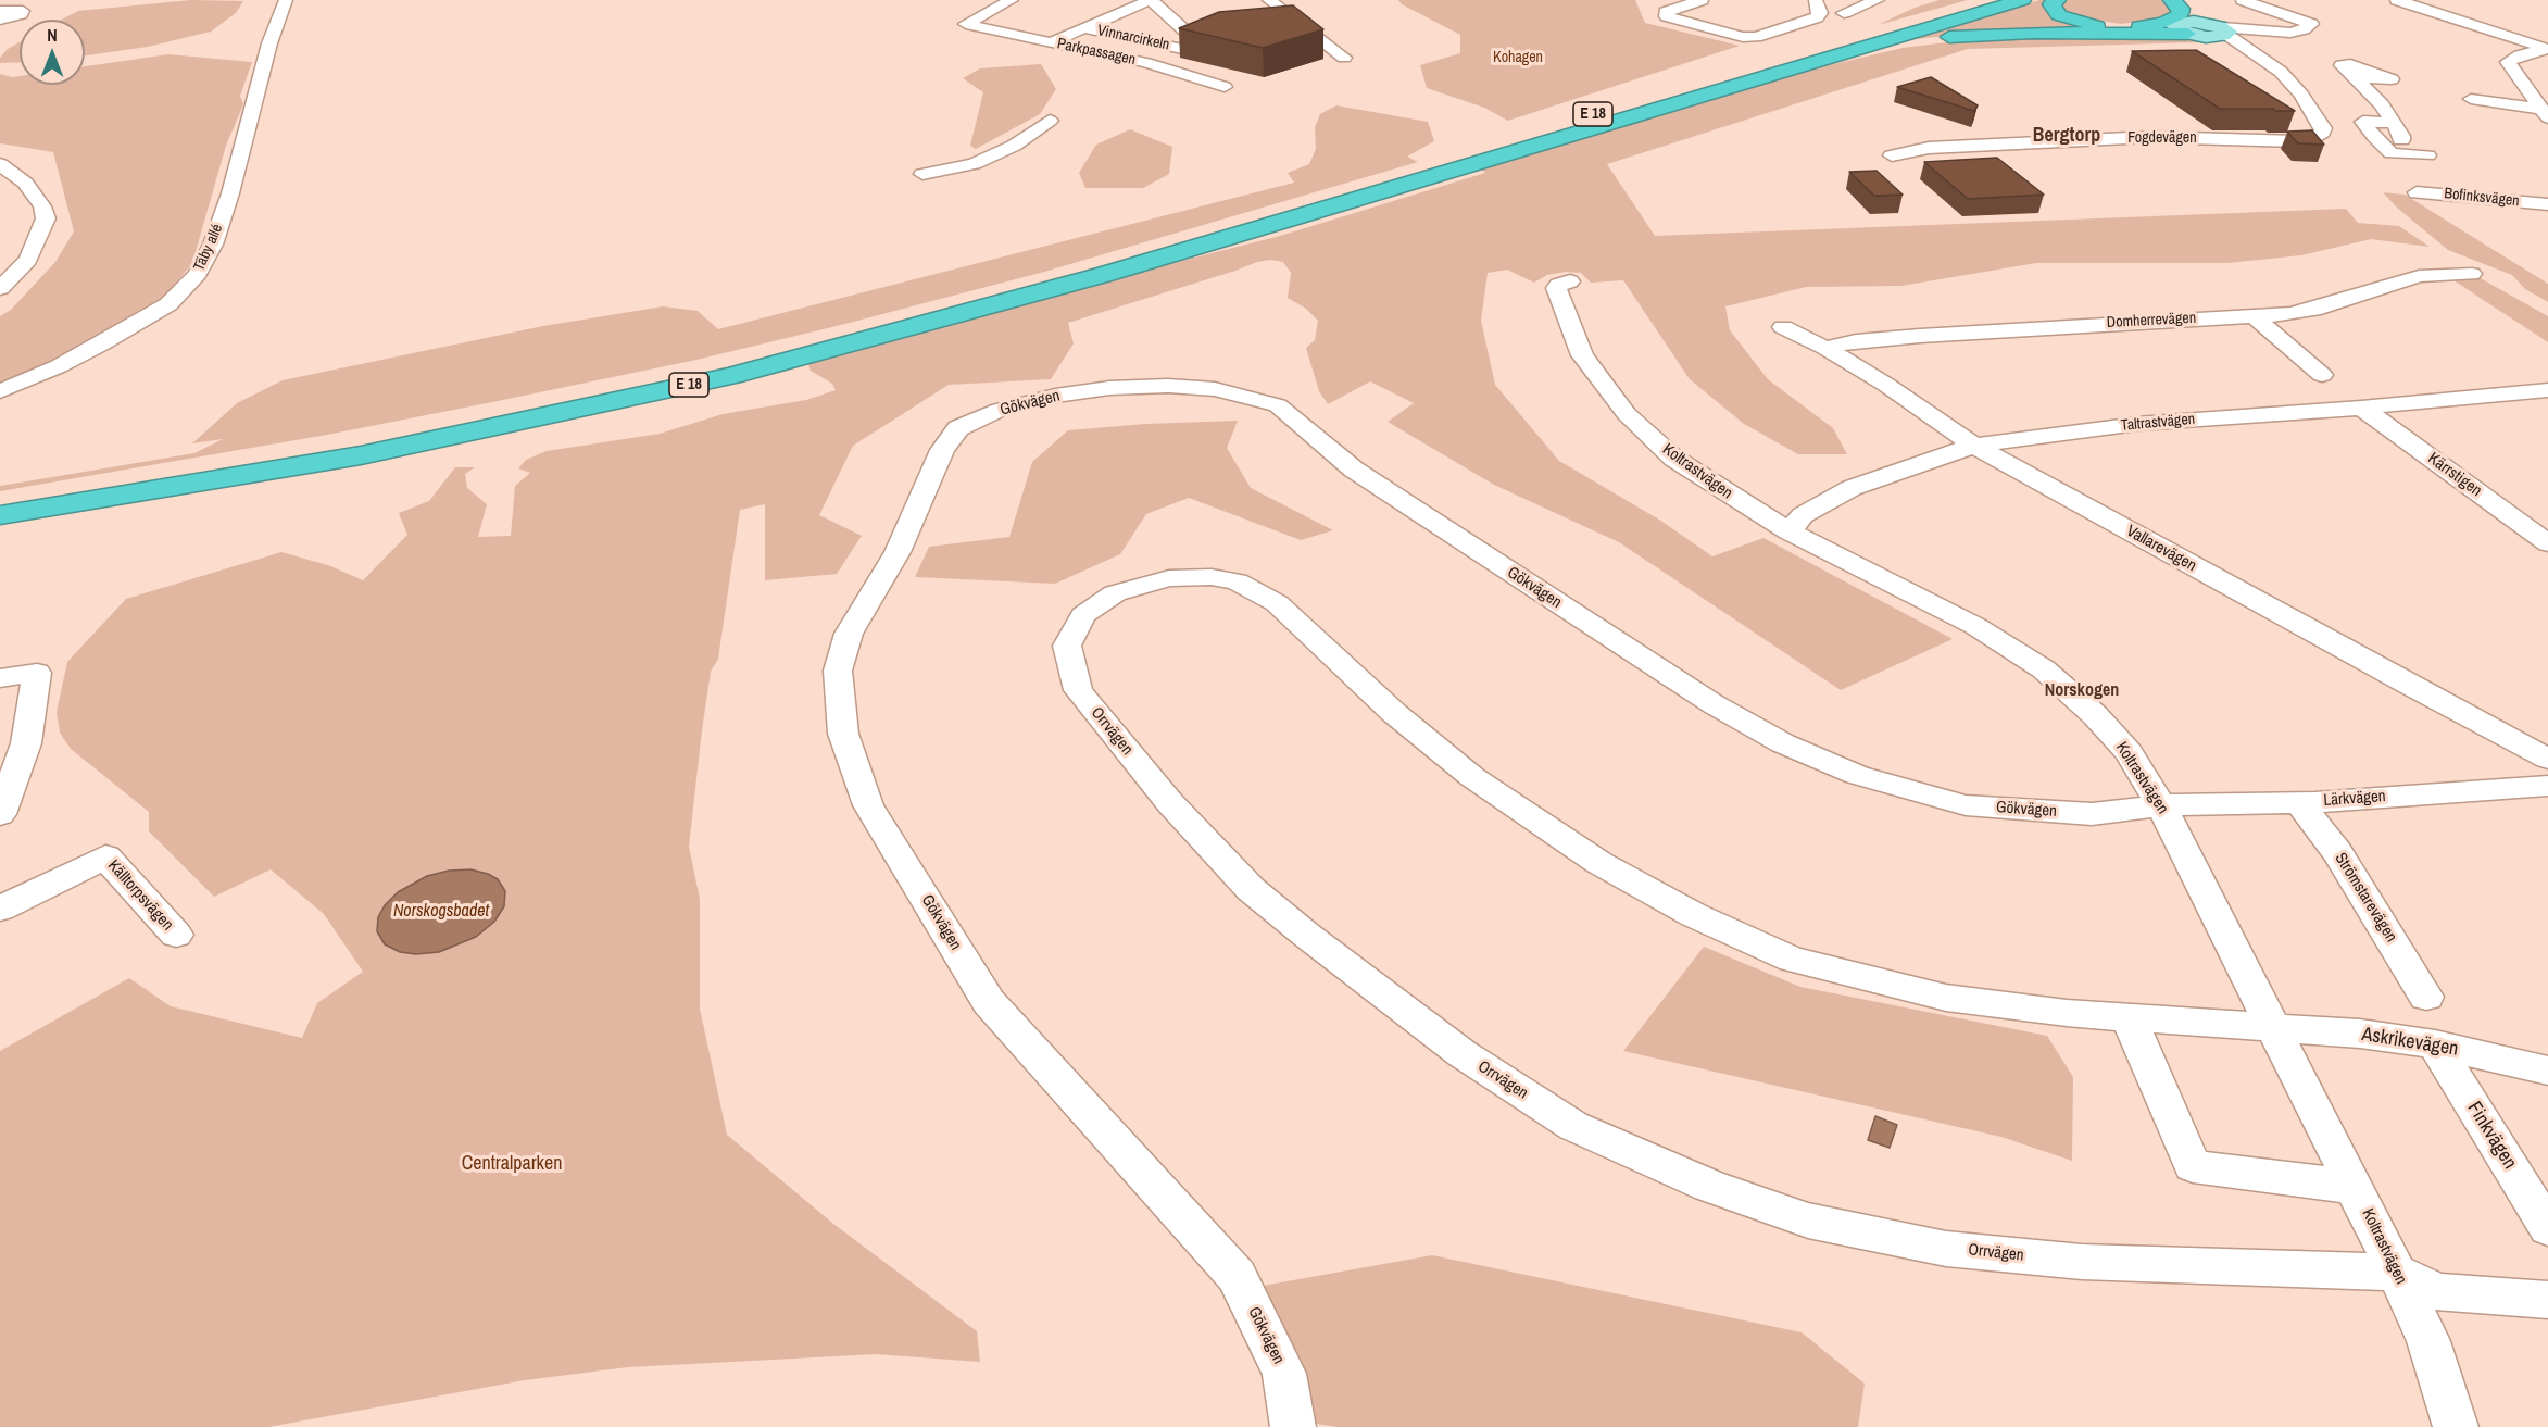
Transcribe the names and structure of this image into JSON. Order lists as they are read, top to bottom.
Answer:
{
  "streets": {
    "highway": ["E 18"],
    "street": [
      "Vinnarcirkeln",
      "Parkpassagen",
      "Fogdevägen",
      "Bofinksvägen",
      "Täby allé",
      "Domherrevägen",
      "Gökvägen",
      "Taltrastvägen",
      "Koltrastvägen",
      "Kärrstigen",
      "Vallarevägen",
      "Orrvägen",
      "Lärkvägen",
      "Källtorpsvägen",
      "Strömstarevägen",
      "Askrikevägen",
      "Finkvägen"
    ]
  },
  "crossings": [
    ["Vinnarcirkeln", "Parkpassagen"],
    ["Domherrevägen", "Vallarevägen"],
    ["Gökvägen", "Koltrastvägen"],
    ["Gökvägen", "Lärkvägen"],
    ["Taltrastvägen", "Koltrastvägen"],
    ["Taltrastvägen", "Kärrstigen"],
    ["Taltrastvägen", "Vallarevägen"],
    ["Koltrastvägen", "Orrvägen"],
    ["Koltrastvägen", "Lärkvägen"],
    ["Koltrastvägen", "Askrikevägen"],
    ["Orrvägen", "Askrikevägen"],
    ["Lärkvägen", "Strömstarevägen"],
    ["Askrikevägen", "Finkvägen"]
  ],
  "districts": ["Bergtorp", "Norskogen"],
  "water": ["Norskogsbadet"],
  "parks": ["Kohagen", "Centralparken"],
  "north": "top"
}
